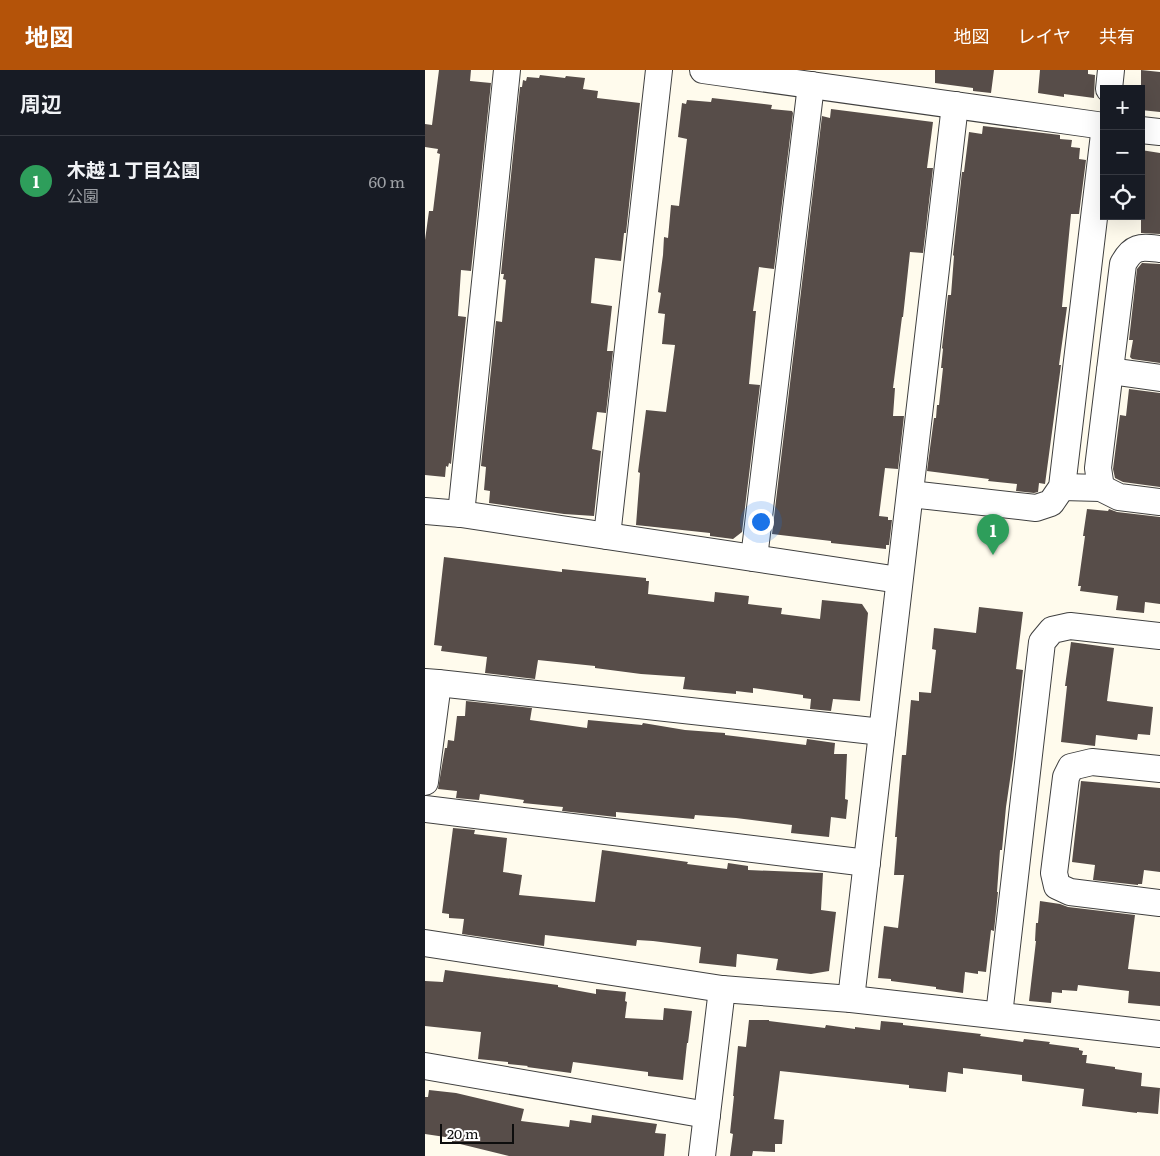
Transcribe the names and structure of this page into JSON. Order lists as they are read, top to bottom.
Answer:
{
  "scale_bar": "20 m",
  "page": {
    "header": "地図",
    "nav": ["地図", "レイヤ", "共有"],
    "heading": "周辺",
    "map_buttons": ["+", "−"],
    "list": [
      {
        "mark": "1",
        "name": "木越１丁目公園",
        "note": "公園",
        "value": "60 m"
      }
    ],
    "pins": "1",
    "scale": "20 m"
  }
}
